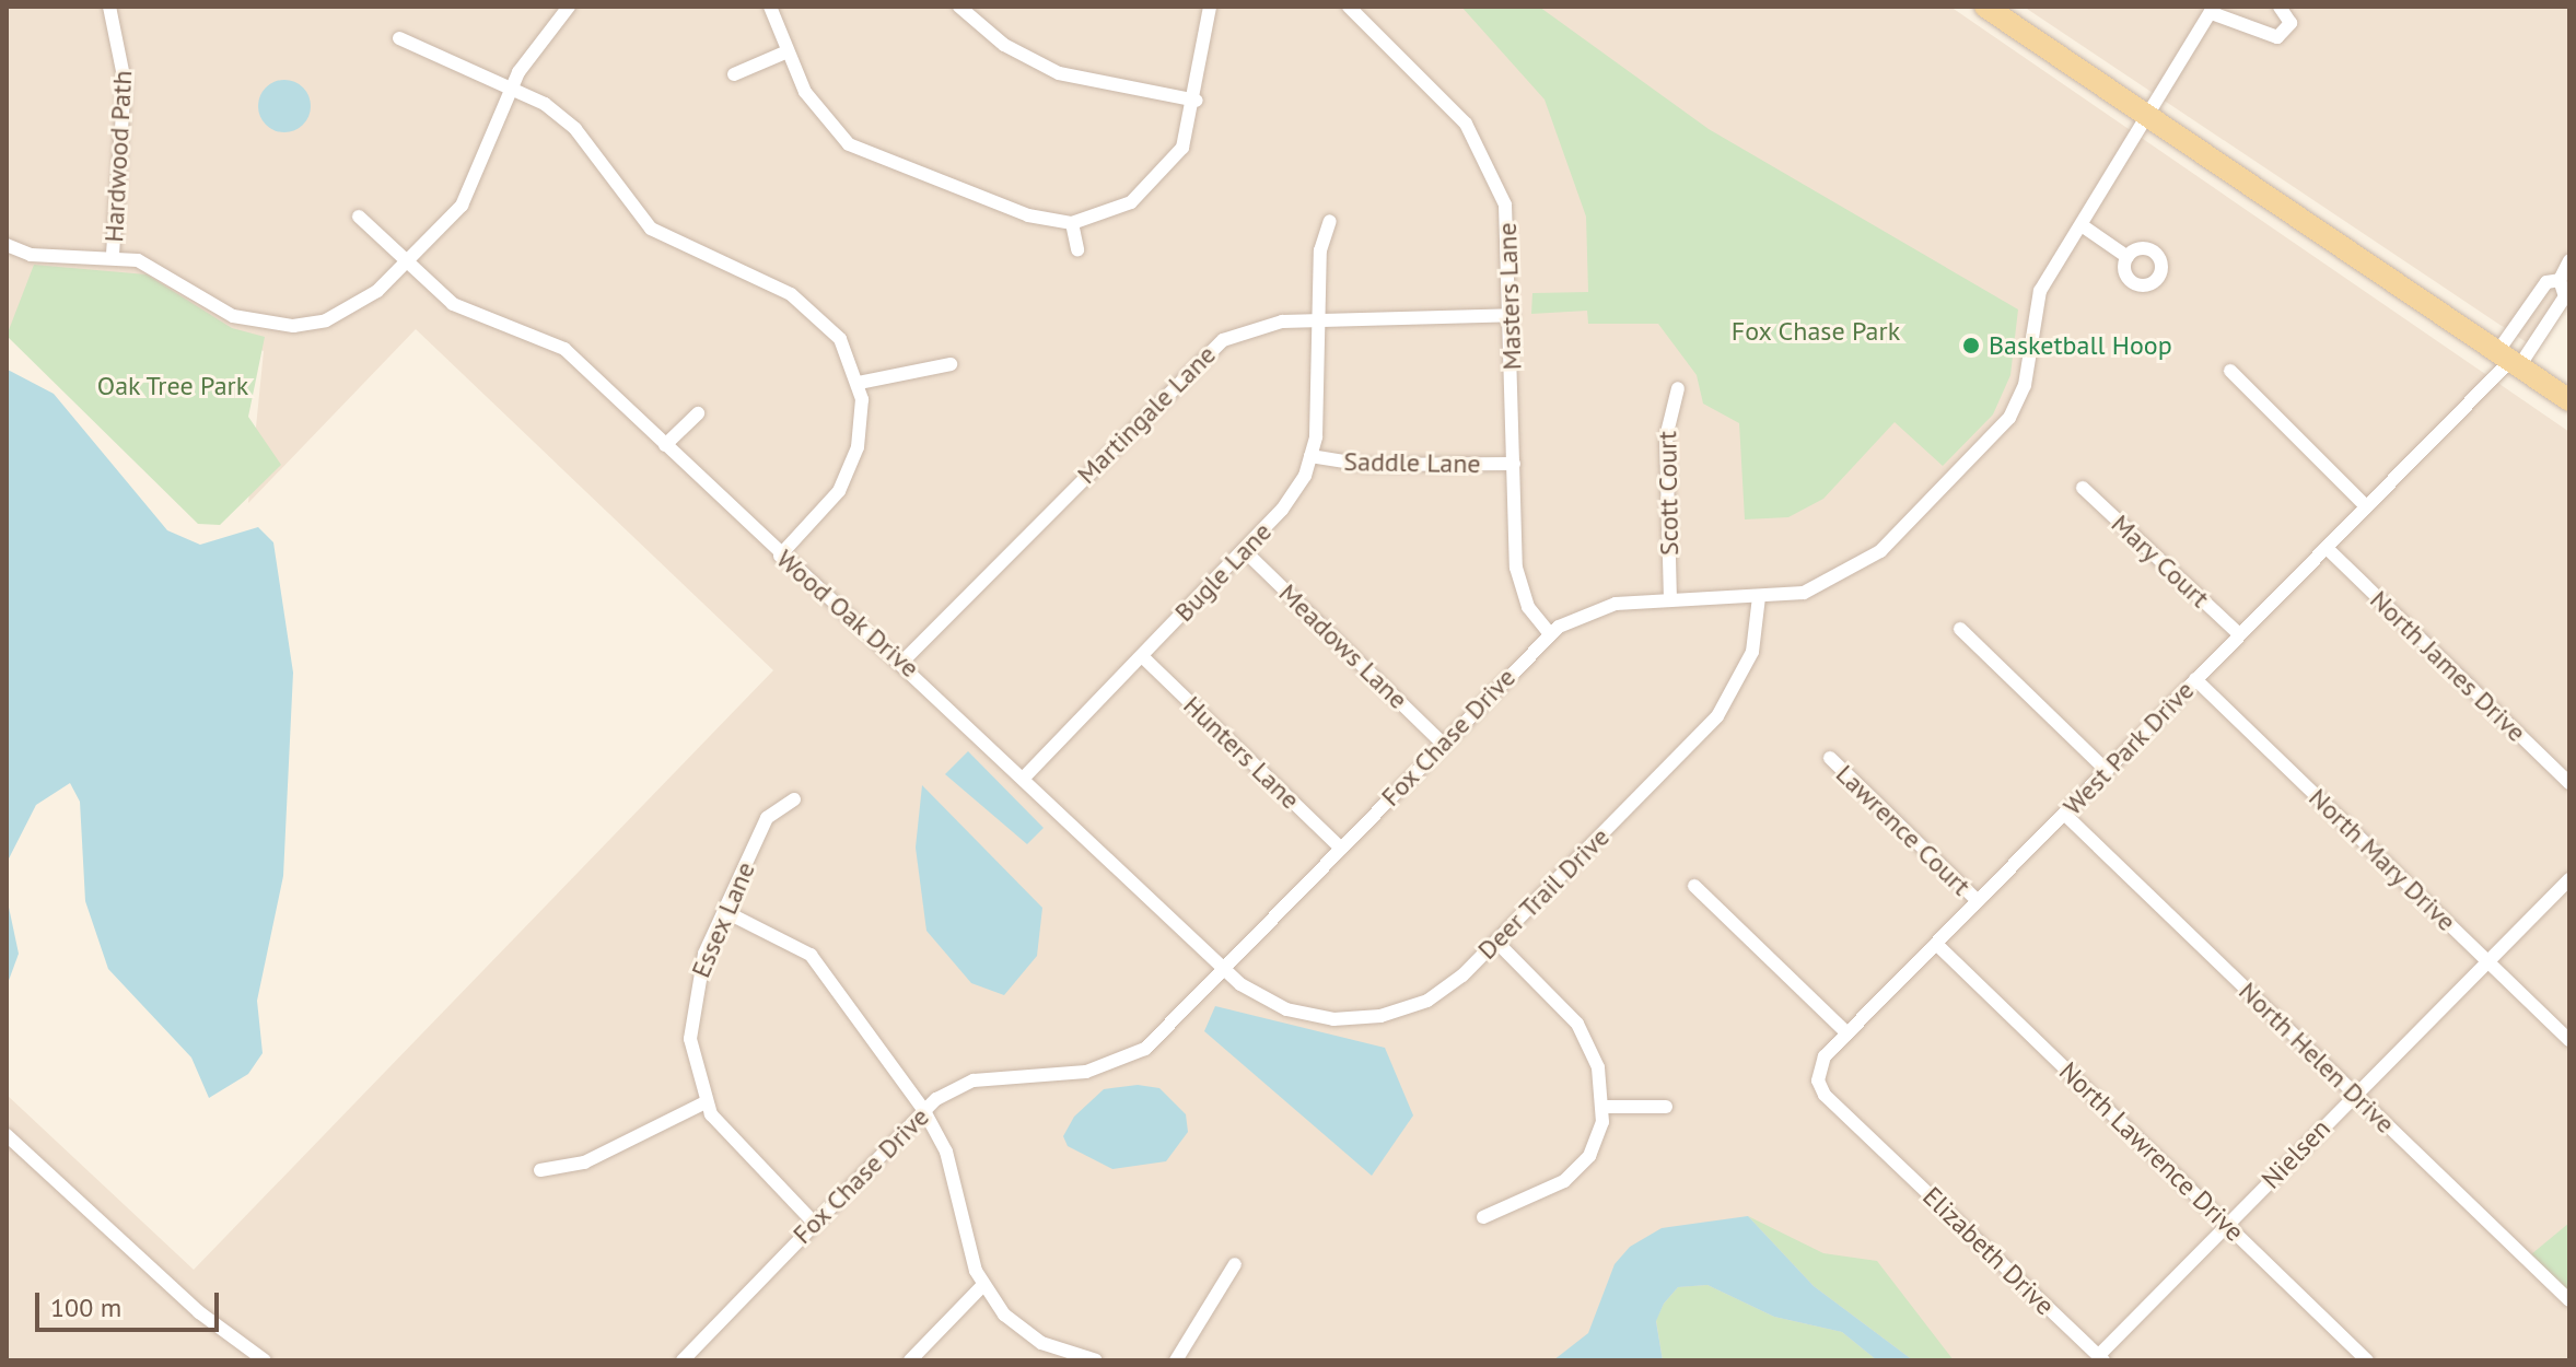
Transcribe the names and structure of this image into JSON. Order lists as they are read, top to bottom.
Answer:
{
  "streets": {
    "street": [
      "Hardwood Path",
      "Masters Lane",
      "Martingale Lane",
      "Saddle Lane",
      "Scott Court",
      "Mary Court",
      "Bugle Lane",
      "Wood Oak Drive",
      "Meadows Lane",
      "North James Drive",
      "Fox Chase Drive",
      "West Park Drive",
      "Hunters Lane",
      "Lawrence Court",
      "North Mary Drive",
      "Deer Trail Drive",
      "Essex Lane",
      "North Helen Drive",
      "North Lawrence Drive",
      "Nielsen",
      "Elizabeth Drive"
    ]
  },
  "crossings": [
    ["Masters Lane", "Martingale Lane"],
    ["Masters Lane", "Saddle Lane"],
    ["Masters Lane", "Fox Chase Drive"],
    ["Martingale Lane", "Bugle Lane"],
    ["Martingale Lane", "Wood Oak Drive"],
    ["Saddle Lane", "Bugle Lane"],
    ["Scott Court", "Fox Chase Drive"],
    ["Mary Court", "West Park Drive"],
    ["Bugle Lane", "Wood Oak Drive"],
    ["Bugle Lane", "Meadows Lane"],
    ["Bugle Lane", "Hunters Lane"],
    ["Wood Oak Drive", "Fox Chase Drive"],
    ["Wood Oak Drive", "Deer Trail Drive"],
    ["Meadows Lane", "Fox Chase Drive"],
    ["North James Drive", "West Park Drive"],
    ["Fox Chase Drive", "Hunters Lane"],
    ["Fox Chase Drive", "Deer Trail Drive"],
    ["Fox Chase Drive", "Essex Lane"],
    ["West Park Drive", "Lawrence Court"],
    ["West Park Drive", "North Mary Drive"],
    ["West Park Drive", "North Helen Drive"],
    ["West Park Drive", "North Lawrence Drive"],
    ["West Park Drive", "Elizabeth Drive"],
    ["North Mary Drive", "Nielsen"],
    ["North Helen Drive", "Nielsen"],
    ["North Lawrence Drive", "Nielsen"],
    ["Nielsen", "Elizabeth Drive"]
  ],
  "parks": ["Fox Chase Park", "Oak Tree Park"],
  "places": ["Basketball Hoop"],
  "scale_bar": "100 m"
}
